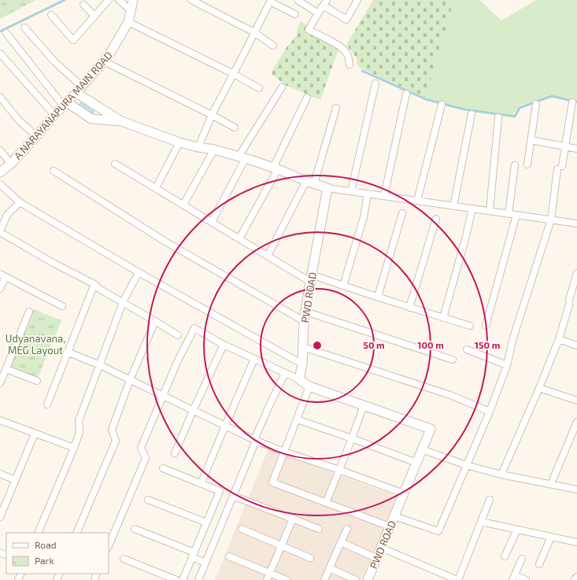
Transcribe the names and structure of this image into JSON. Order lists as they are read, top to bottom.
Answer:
{
  "streets": {
    "street": ["A NARAYANAPURA MAIN ROAD", "PWD ROAD"]
  },
  "parks": ["Udyanavana, MEG Layout"],
  "legend": ["Road", "Park"],
  "rings": ["50 m", "100 m", "150 m"]
}
